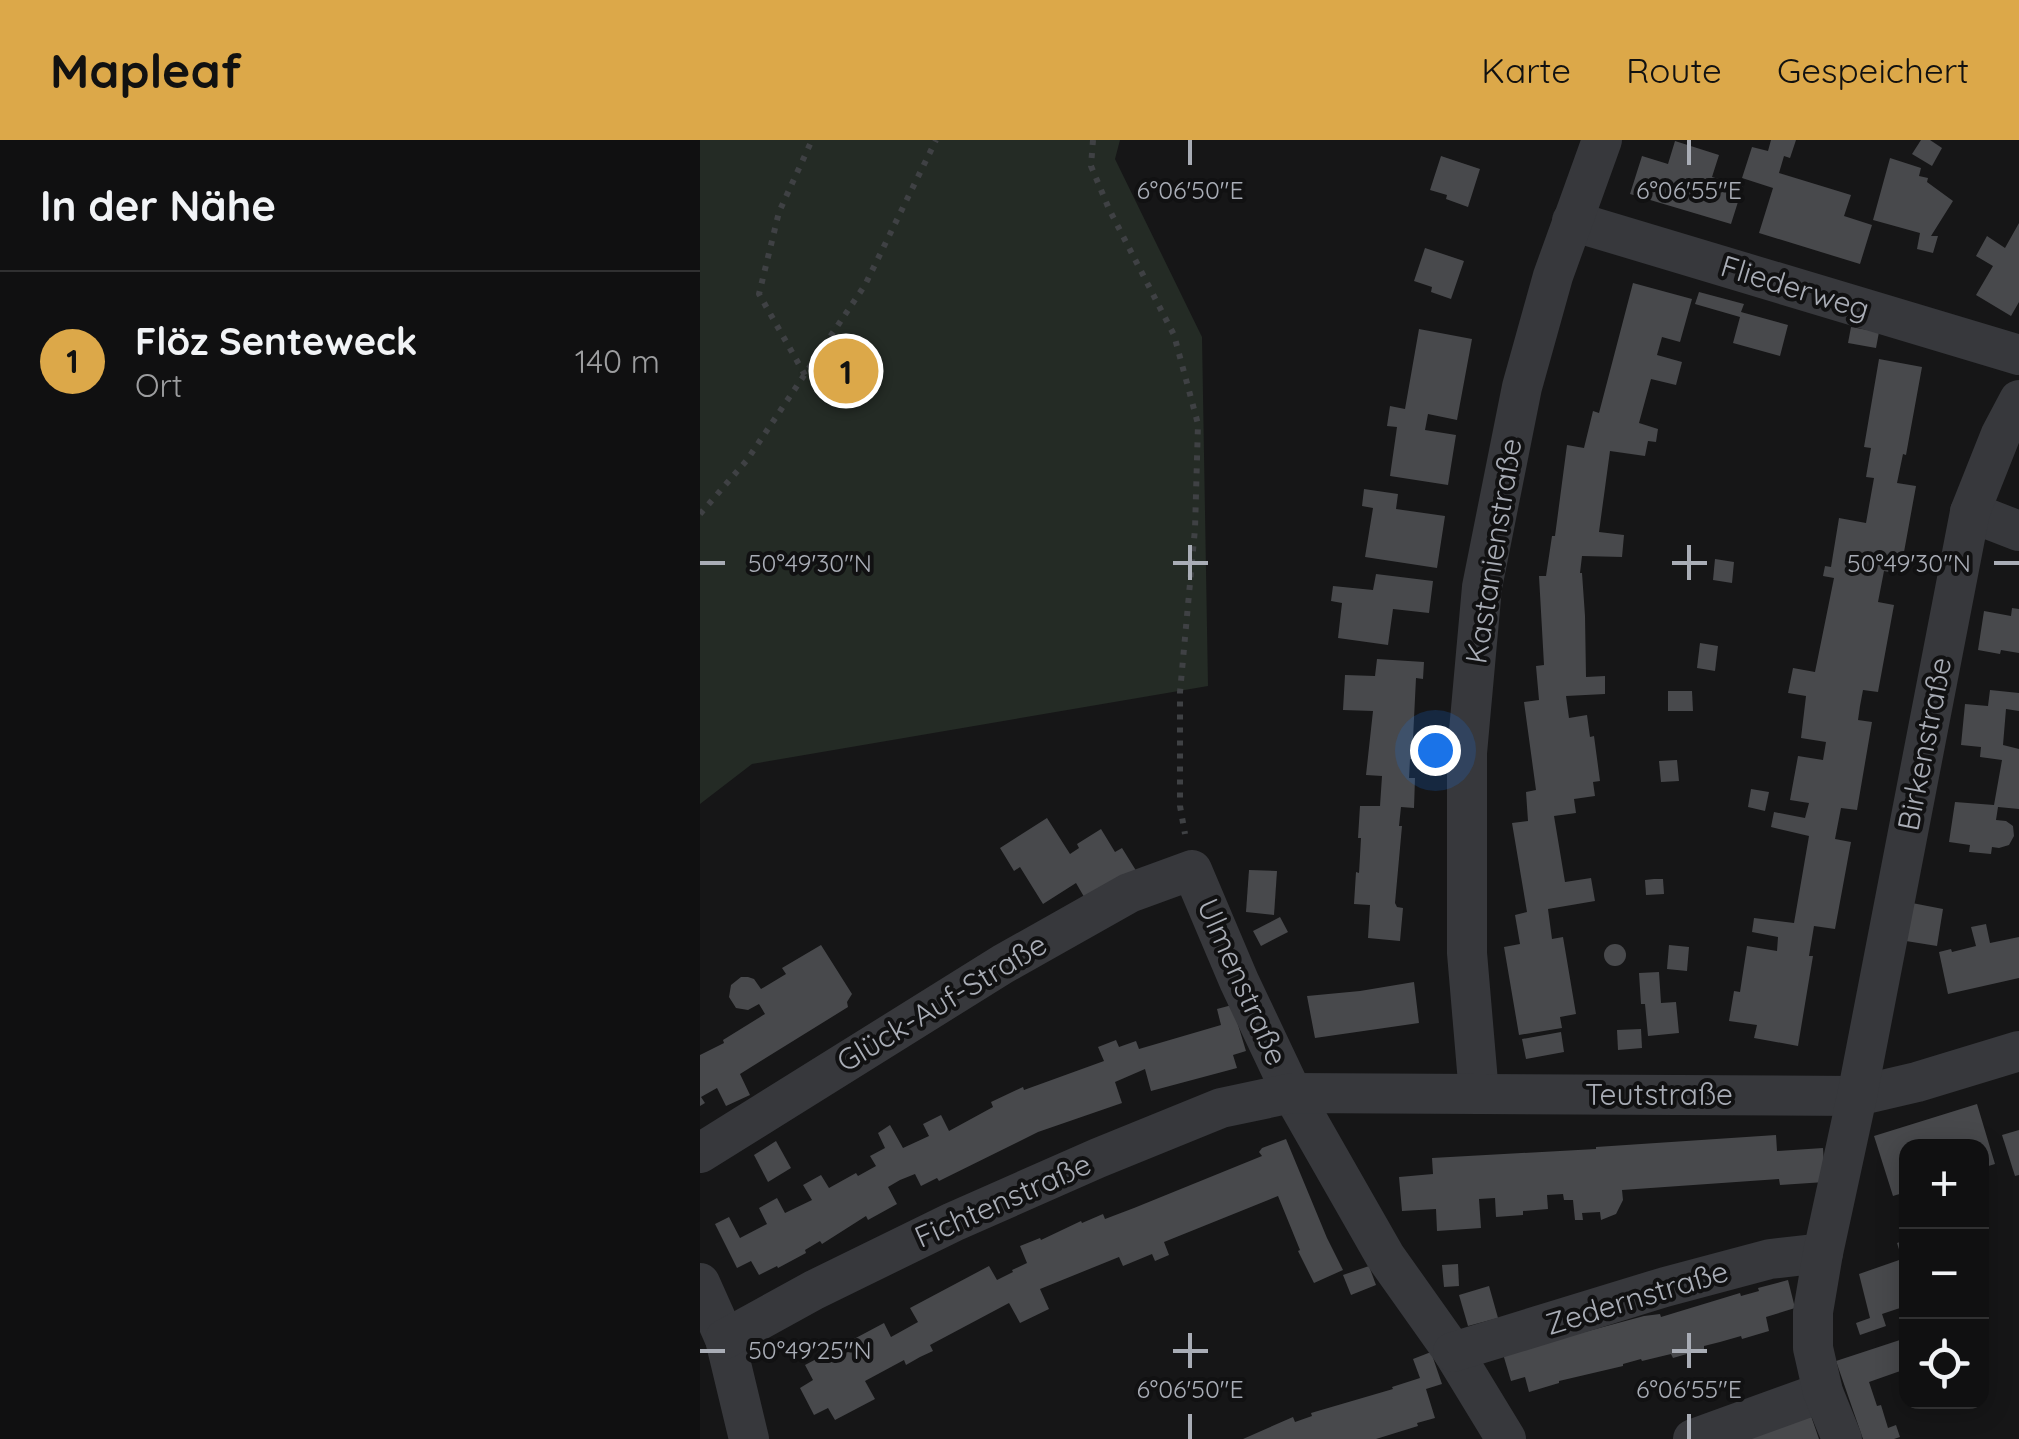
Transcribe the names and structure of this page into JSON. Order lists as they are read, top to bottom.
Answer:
{
  "streets": {
    "street": [
      "Fliederweg",
      "Kastanienstraße",
      "Birkenstraße",
      "Ulmenstraße",
      "Glück-Auf-Straße",
      "Teutstraße",
      "Fichtenstraße",
      "Zedernstraße"
    ]
  },
  "crossings": [
    ["Fliederweg", "Kastanienstraße"],
    ["Kastanienstraße", "Teutstraße"],
    ["Birkenstraße", "Teutstraße"],
    ["Birkenstraße", "Zedernstraße"],
    ["Ulmenstraße", "Glück-Auf-Straße"],
    ["Ulmenstraße", "Teutstraße"],
    ["Ulmenstraße", "Fichtenstraße"],
    ["Teutstraße", "Fichtenstraße"]
  ],
  "page": {
    "header": "Mapleaf",
    "nav": ["Karte", "Route", "Gespeichert"],
    "heading": "In der Nähe",
    "list": [
      {
        "mark": "1",
        "name": "Flöz Senteweck",
        "note": "Ort",
        "value": "140 m"
      }
    ],
    "pins": "1",
    "map_buttons": ["+", "−"]
  },
  "coordinates": [
    "6°06'50\"E",
    "6°06'55\"E",
    "50°49'30\"N",
    "50°49'25\"N"
  ]
}
